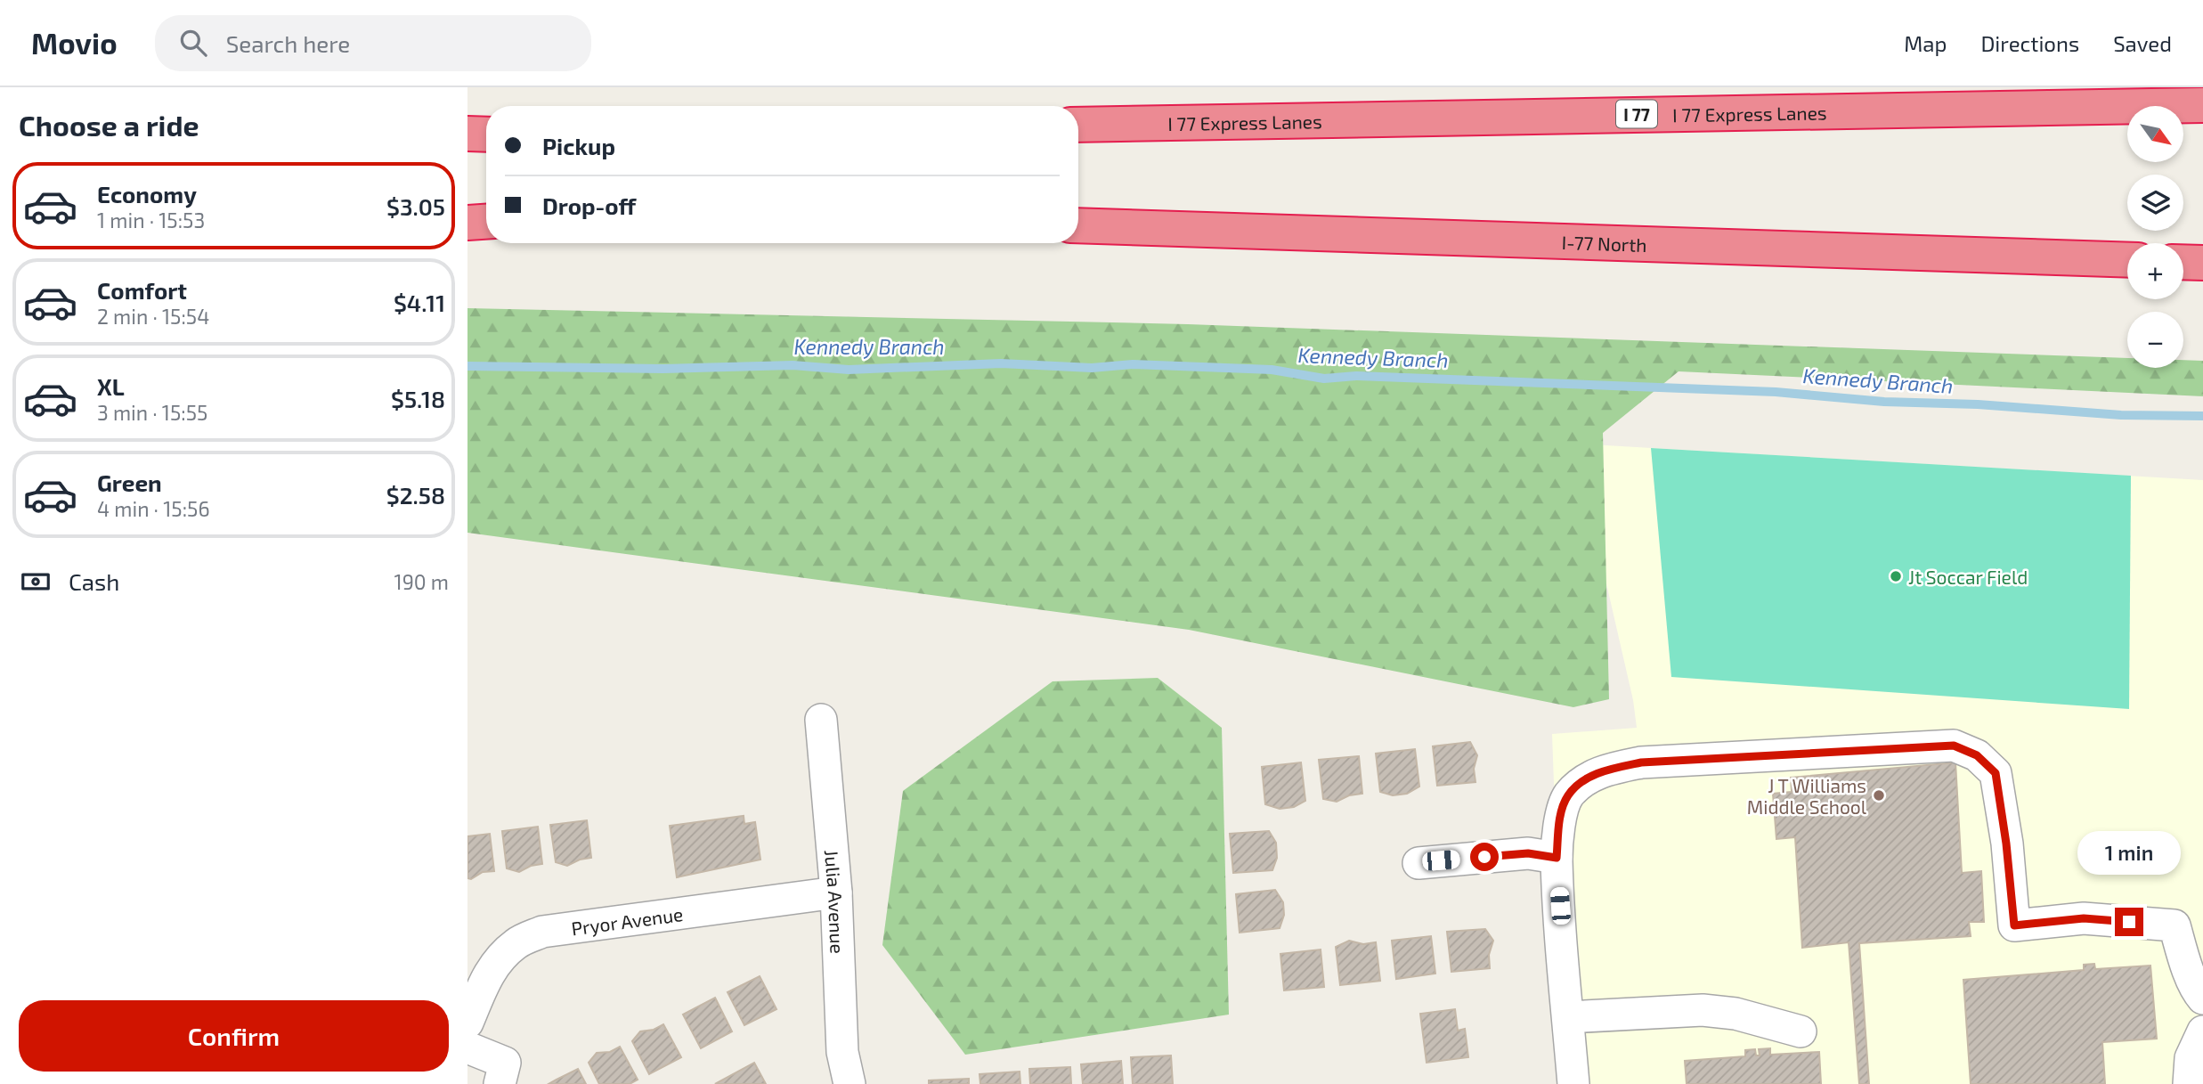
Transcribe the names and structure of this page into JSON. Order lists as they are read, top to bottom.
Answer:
{
  "streets": {
    "highway": ["I 77 Express Lanes", "I 77", "I-77 North"],
    "street": ["Julia Avenue", "Pryor Avenue"]
  },
  "crossings": [
    ["Julia Avenue", "Pryor Avenue"]
  ],
  "water": ["Kennedy Branch"],
  "places": ["Jt Soccar Field", "J T Williams Middle School"],
  "north": "bottom right",
  "page": {
    "header": "Movio",
    "search": "Search here",
    "nav": ["Map", "Directions", "Saved"],
    "heading": "Choose a ride",
    "map_buttons": ["+", "−"],
    "banner": ["Pickup", "Drop-off"],
    "list": [
      {
        "name": "Economy",
        "note": "1 min · 15:53",
        "value": "$3.05"
      },
      {
        "name": "Comfort",
        "note": "2 min · 15:54",
        "value": "$4.11"
      },
      {
        "name": "XL",
        "note": "3 min · 15:55",
        "value": "$5.18"
      },
      {
        "name": "Green",
        "note": "4 min · 15:56",
        "value": "$2.58"
      }
    ],
    "pay": ["Cash", "190 m"],
    "bubble": "1 min",
    "buttons": "Confirm"
  }
}
